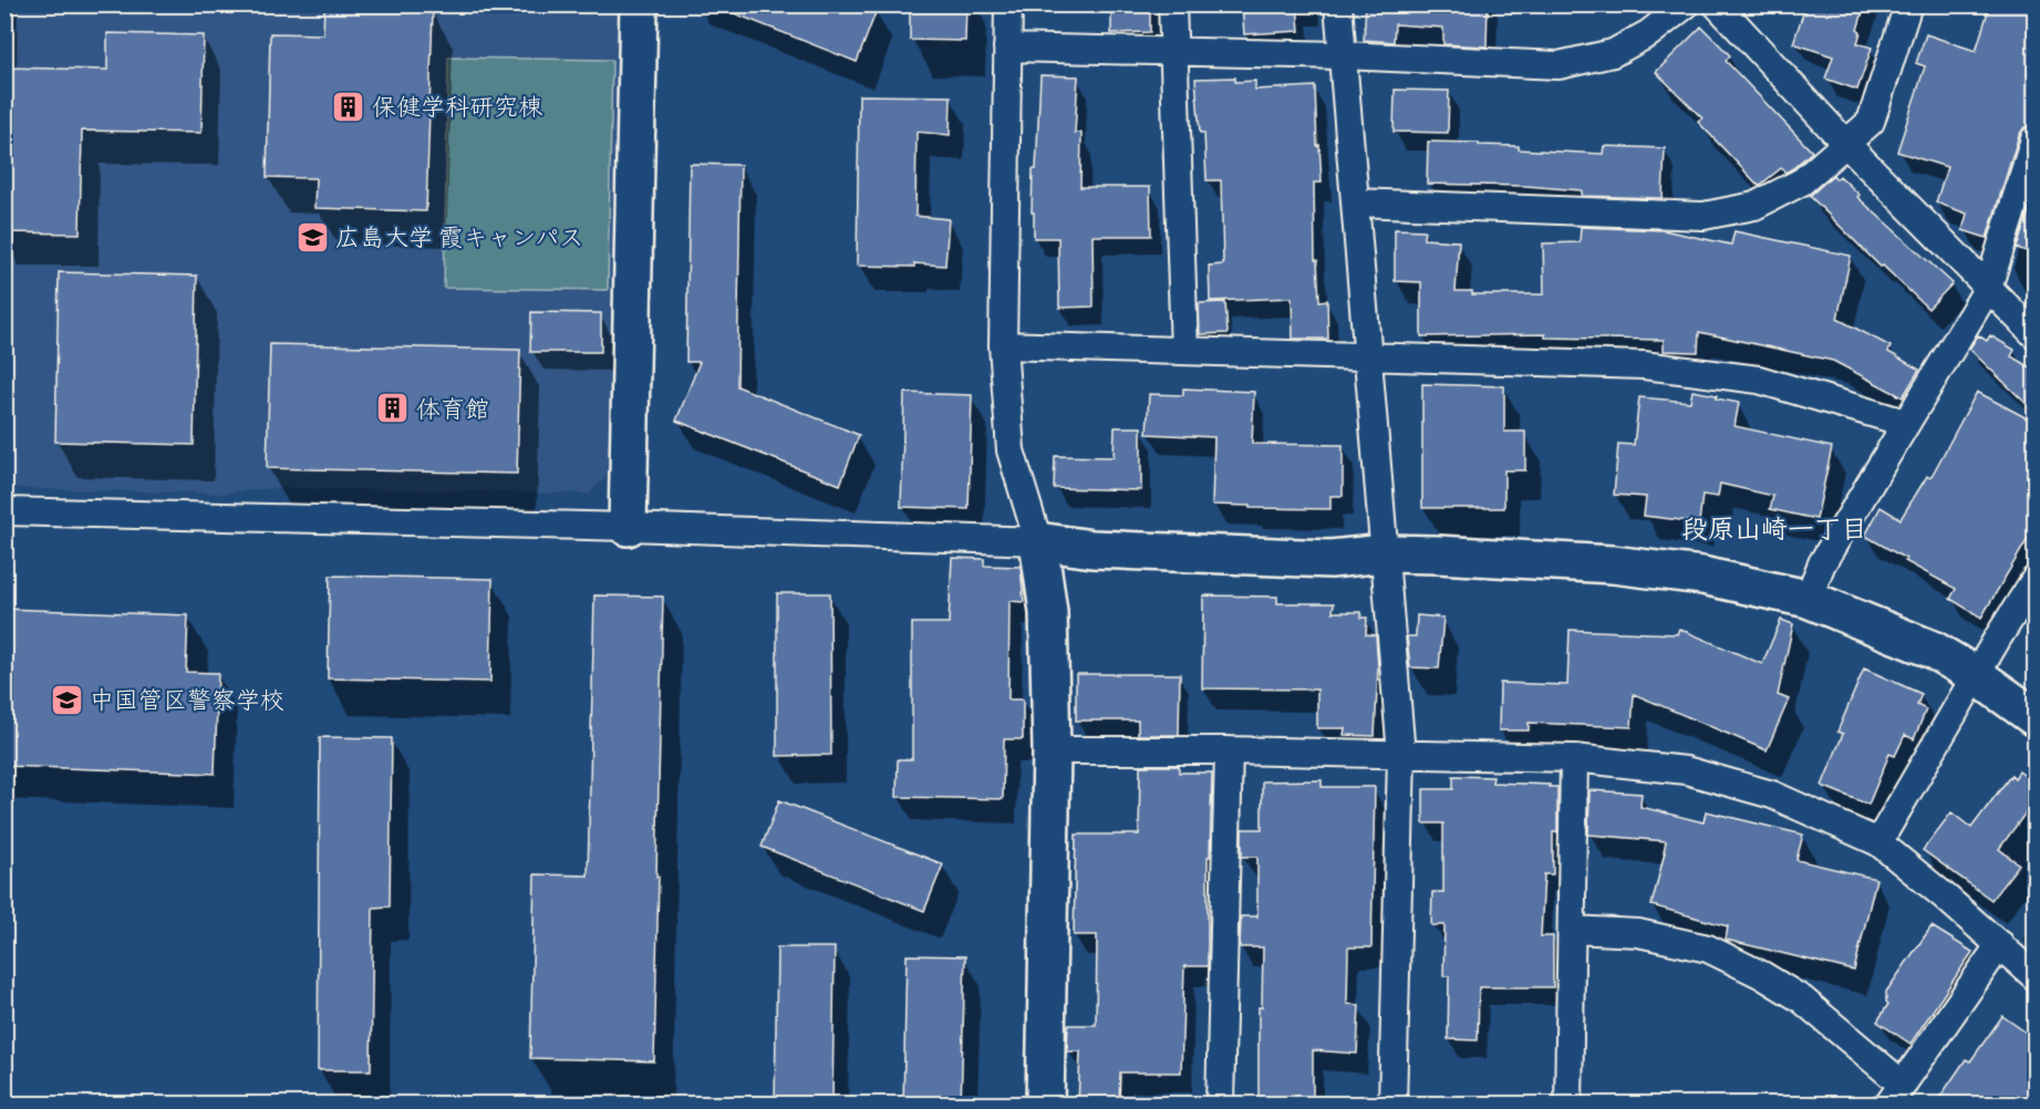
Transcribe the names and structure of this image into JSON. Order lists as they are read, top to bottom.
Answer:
{
  "districts": ["段原山崎一丁目"],
  "places": {
    "building": ["保健学科研究棟", "体育館"],
    "school or university": ["広島大学 霞キャンパス", "中国管区警察学校"]
  }
}
